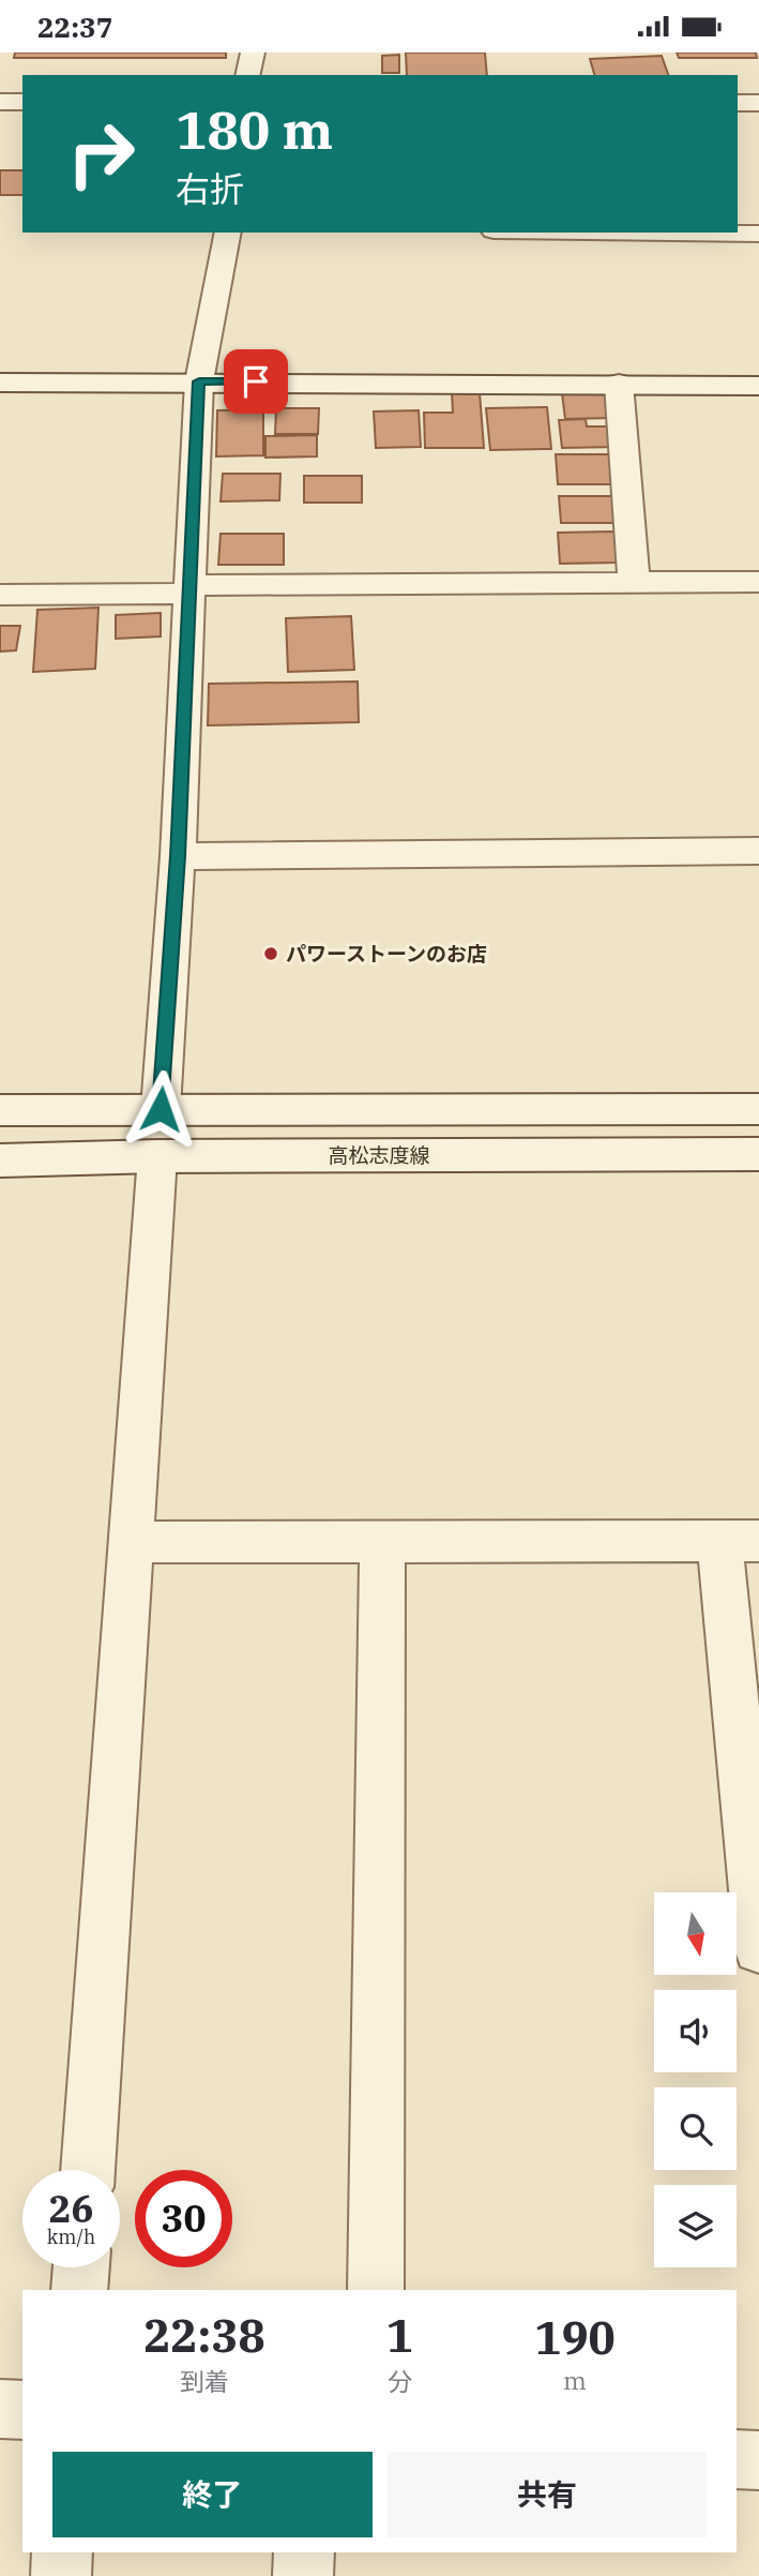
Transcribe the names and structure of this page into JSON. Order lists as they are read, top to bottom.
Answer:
{
  "streets": {
    "street": ["高松志度線"]
  },
  "places": ["パワーストーンのお店"],
  "north": "bottom",
  "page": {
    "status": "22:37",
    "turn": ["180 m", "右折"],
    "speed": "26 km/h",
    "limit": "30",
    "eta": [
      "22:38",
      "到着",
      "1",
      "分",
      "190",
      "m"
    ],
    "buttons": ["終了", "共有"]
  }
}
